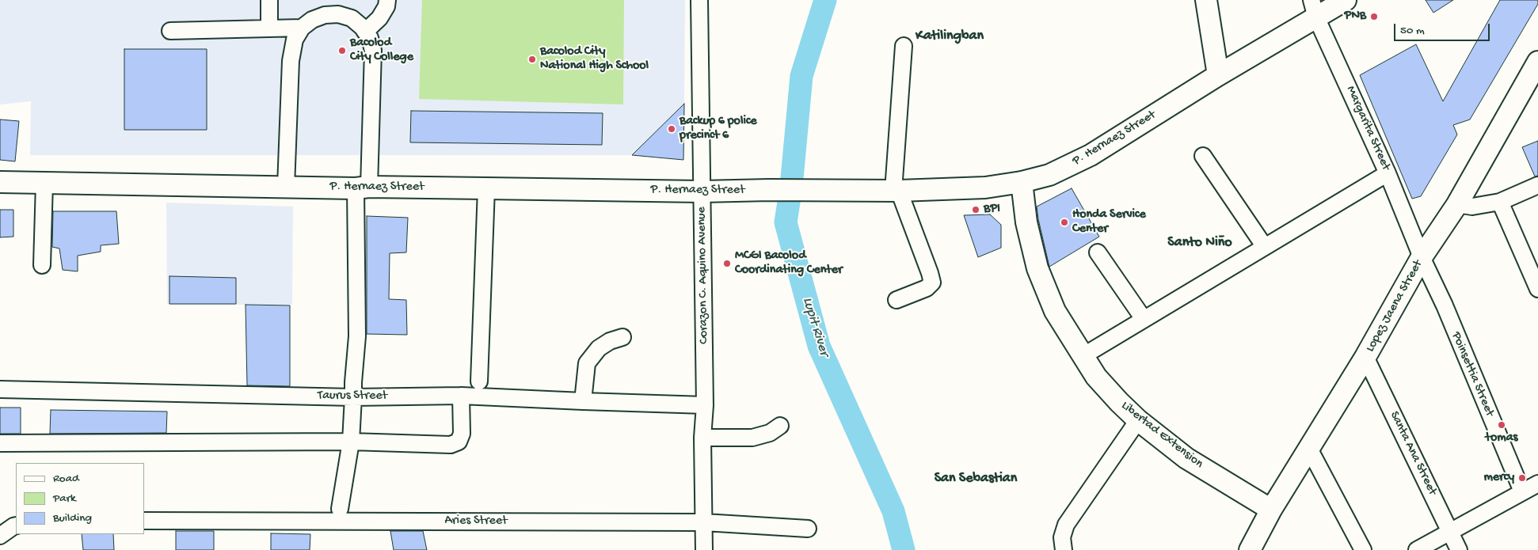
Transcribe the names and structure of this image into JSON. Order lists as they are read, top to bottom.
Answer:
{
  "streets": {
    "main road": ["P. Hernaez Street", "Lopez Jaena Street", "Libertad Extension"],
    "street": [
      "Margarita Street",
      "Corazon C. Aquino Avenue",
      "Poinsettia Street",
      "Taurus Street",
      "Santa Ana Street",
      "Aries Street"
    ]
  },
  "crossings": [
    ["Margarita Street", "P. Hernaez Street"],
    ["Margarita Street", "Lopez Jaena Street"],
    ["Margarita Street", "Poinsettia Street"],
    ["P. Hernaez Street", "Corazon C. Aquino Avenue"],
    ["P. Hernaez Street", "Libertad Extension"],
    ["Corazon C. Aquino Avenue", "Taurus Street"],
    ["Corazon C. Aquino Avenue", "Aries Street"],
    ["Lopez Jaena Street", "Poinsettia Street"],
    ["Lopez Jaena Street", "Libertad Extension"],
    ["Lopez Jaena Street", "Santa Ana Street"]
  ],
  "districts": ["Katilingban", "Santo Niño", "San Sebastian"],
  "water": ["Lupit River"],
  "places": [
    "PNB",
    "Bacolod City College",
    "Bacolod City National High School",
    "Backup 6 police precinct 6",
    "BPI",
    "Honda Service Center",
    "MCGI Bacolod Coordinating Center",
    "tomas",
    "mercy"
  ],
  "legend": ["Road", "Park", "Building"],
  "scale_bar": "50 m"
}
